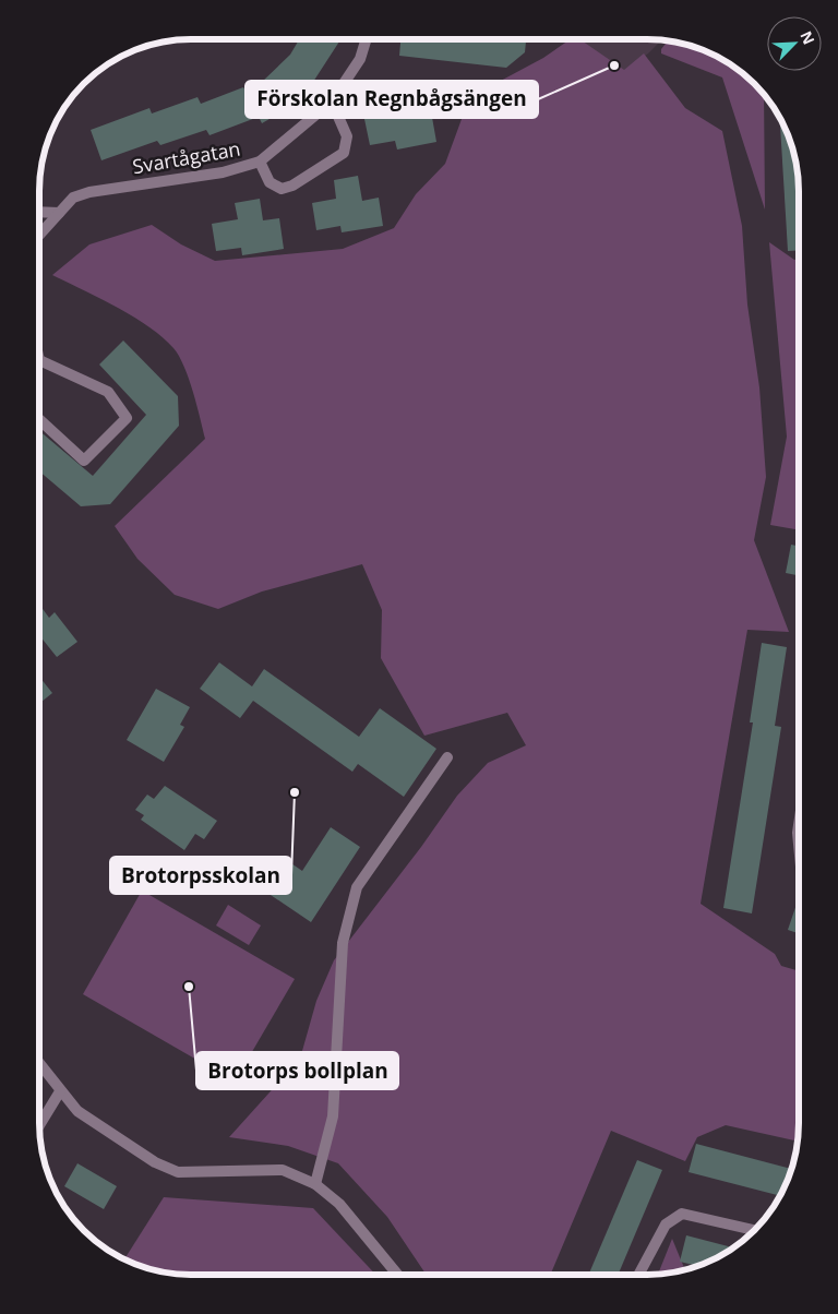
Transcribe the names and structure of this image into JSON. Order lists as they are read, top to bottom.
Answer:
{
  "streets": {
    "street": ["Svartågatan"]
  },
  "places": ["Förskolan Regnbågsängen", "Brotorpsskolan", "Brotorps bollplan"],
  "north": "top right"
}
